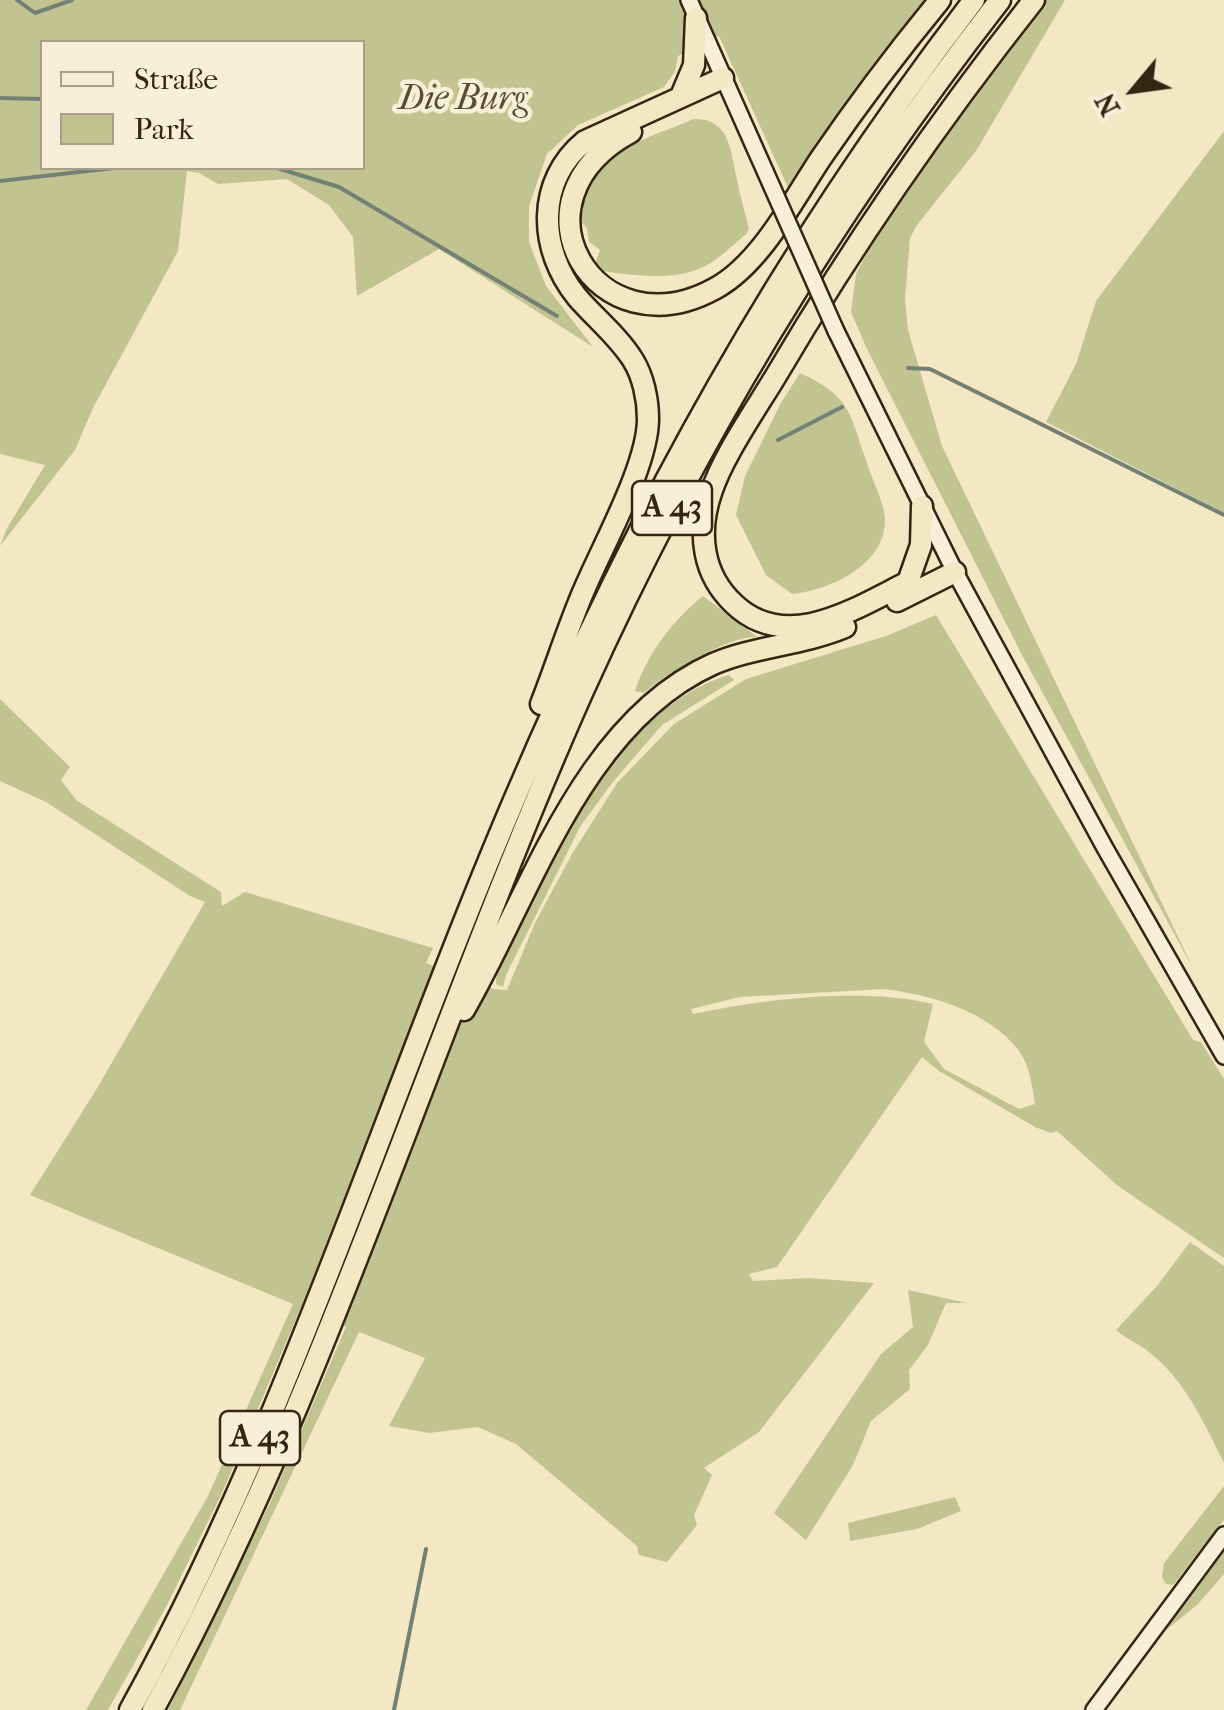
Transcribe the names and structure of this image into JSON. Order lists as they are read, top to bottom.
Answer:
{
  "streets": {
    "highway": ["A 43"]
  },
  "parks": ["Die Burg"],
  "legend": ["Straße", "Park"],
  "north": "bottom left"
}
